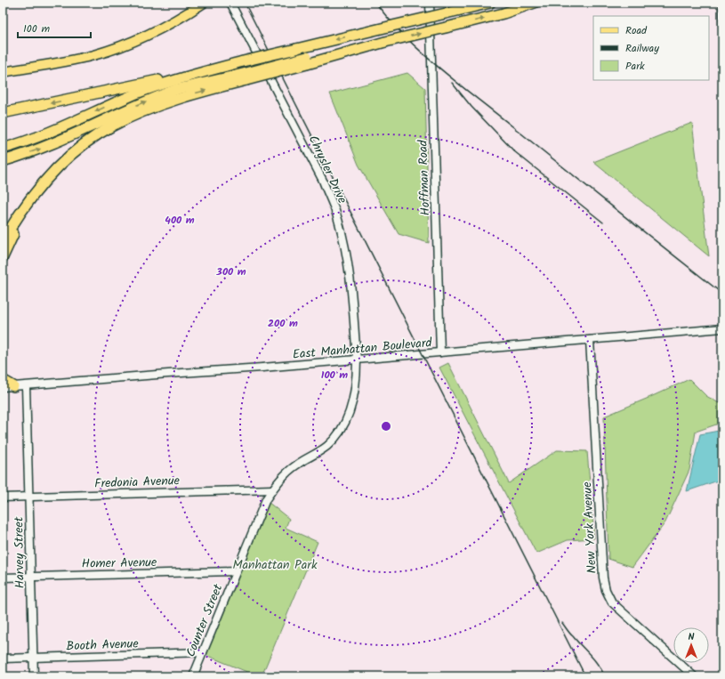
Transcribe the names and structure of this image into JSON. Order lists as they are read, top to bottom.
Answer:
{
  "streets": {
    "street": [
      "Chrysler Drive",
      "Hoffman Road",
      "East Manhattan Boulevard",
      "Fredonia Avenue",
      "New York Avenue",
      "Harvey Street",
      "Homer Avenue",
      "Counter Street",
      "Booth Avenue"
    ]
  },
  "crossings": [
    ["Chrysler Drive", "East Manhattan Boulevard"],
    ["Chrysler Drive", "Counter Street"],
    ["Hoffman Road", "East Manhattan Boulevard"],
    ["East Manhattan Boulevard", "New York Avenue"],
    ["East Manhattan Boulevard", "Harvey Street"],
    ["East Manhattan Boulevard", "Counter Street"],
    ["Fredonia Avenue", "Harvey Street"],
    ["Fredonia Avenue", "Counter Street"],
    ["Harvey Street", "Homer Avenue"],
    ["Harvey Street", "Booth Avenue"],
    ["Homer Avenue", "Counter Street"],
    ["Counter Street", "Booth Avenue"]
  ],
  "parks": ["Manhattan Park"],
  "legend": ["Road", "Railway", "Park"],
  "scale_bar": "100 m",
  "north": "top",
  "rings": [
    "400 m",
    "300 m",
    "200 m",
    "100 m"
  ]
}
